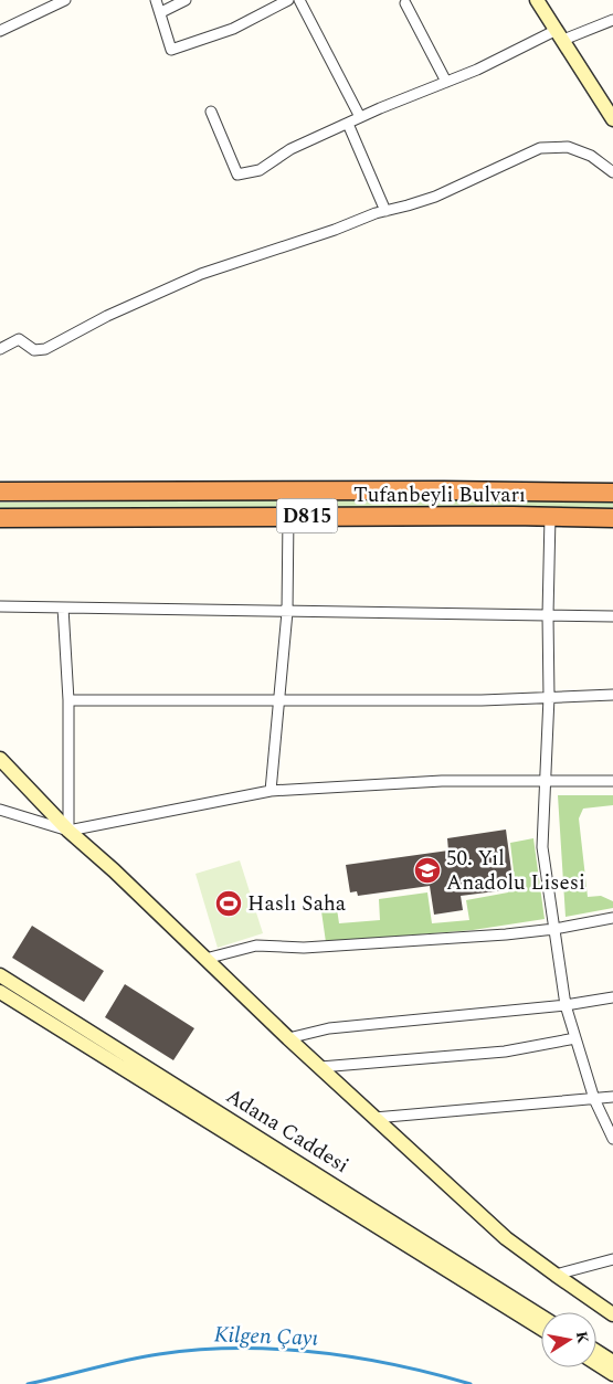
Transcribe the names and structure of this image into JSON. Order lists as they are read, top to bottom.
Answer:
{
  "streets": {
    "highway": ["Tufanbeyli Bulvarı", "D815"],
    "main road": ["Adana Caddesi"]
  },
  "water": ["Kilgen Çayı"],
  "places": {
    "school or university": ["50. Yıl Anadolu Lisesi"],
    "sports": ["Haslı Saha"]
  },
  "north": "right"
}
